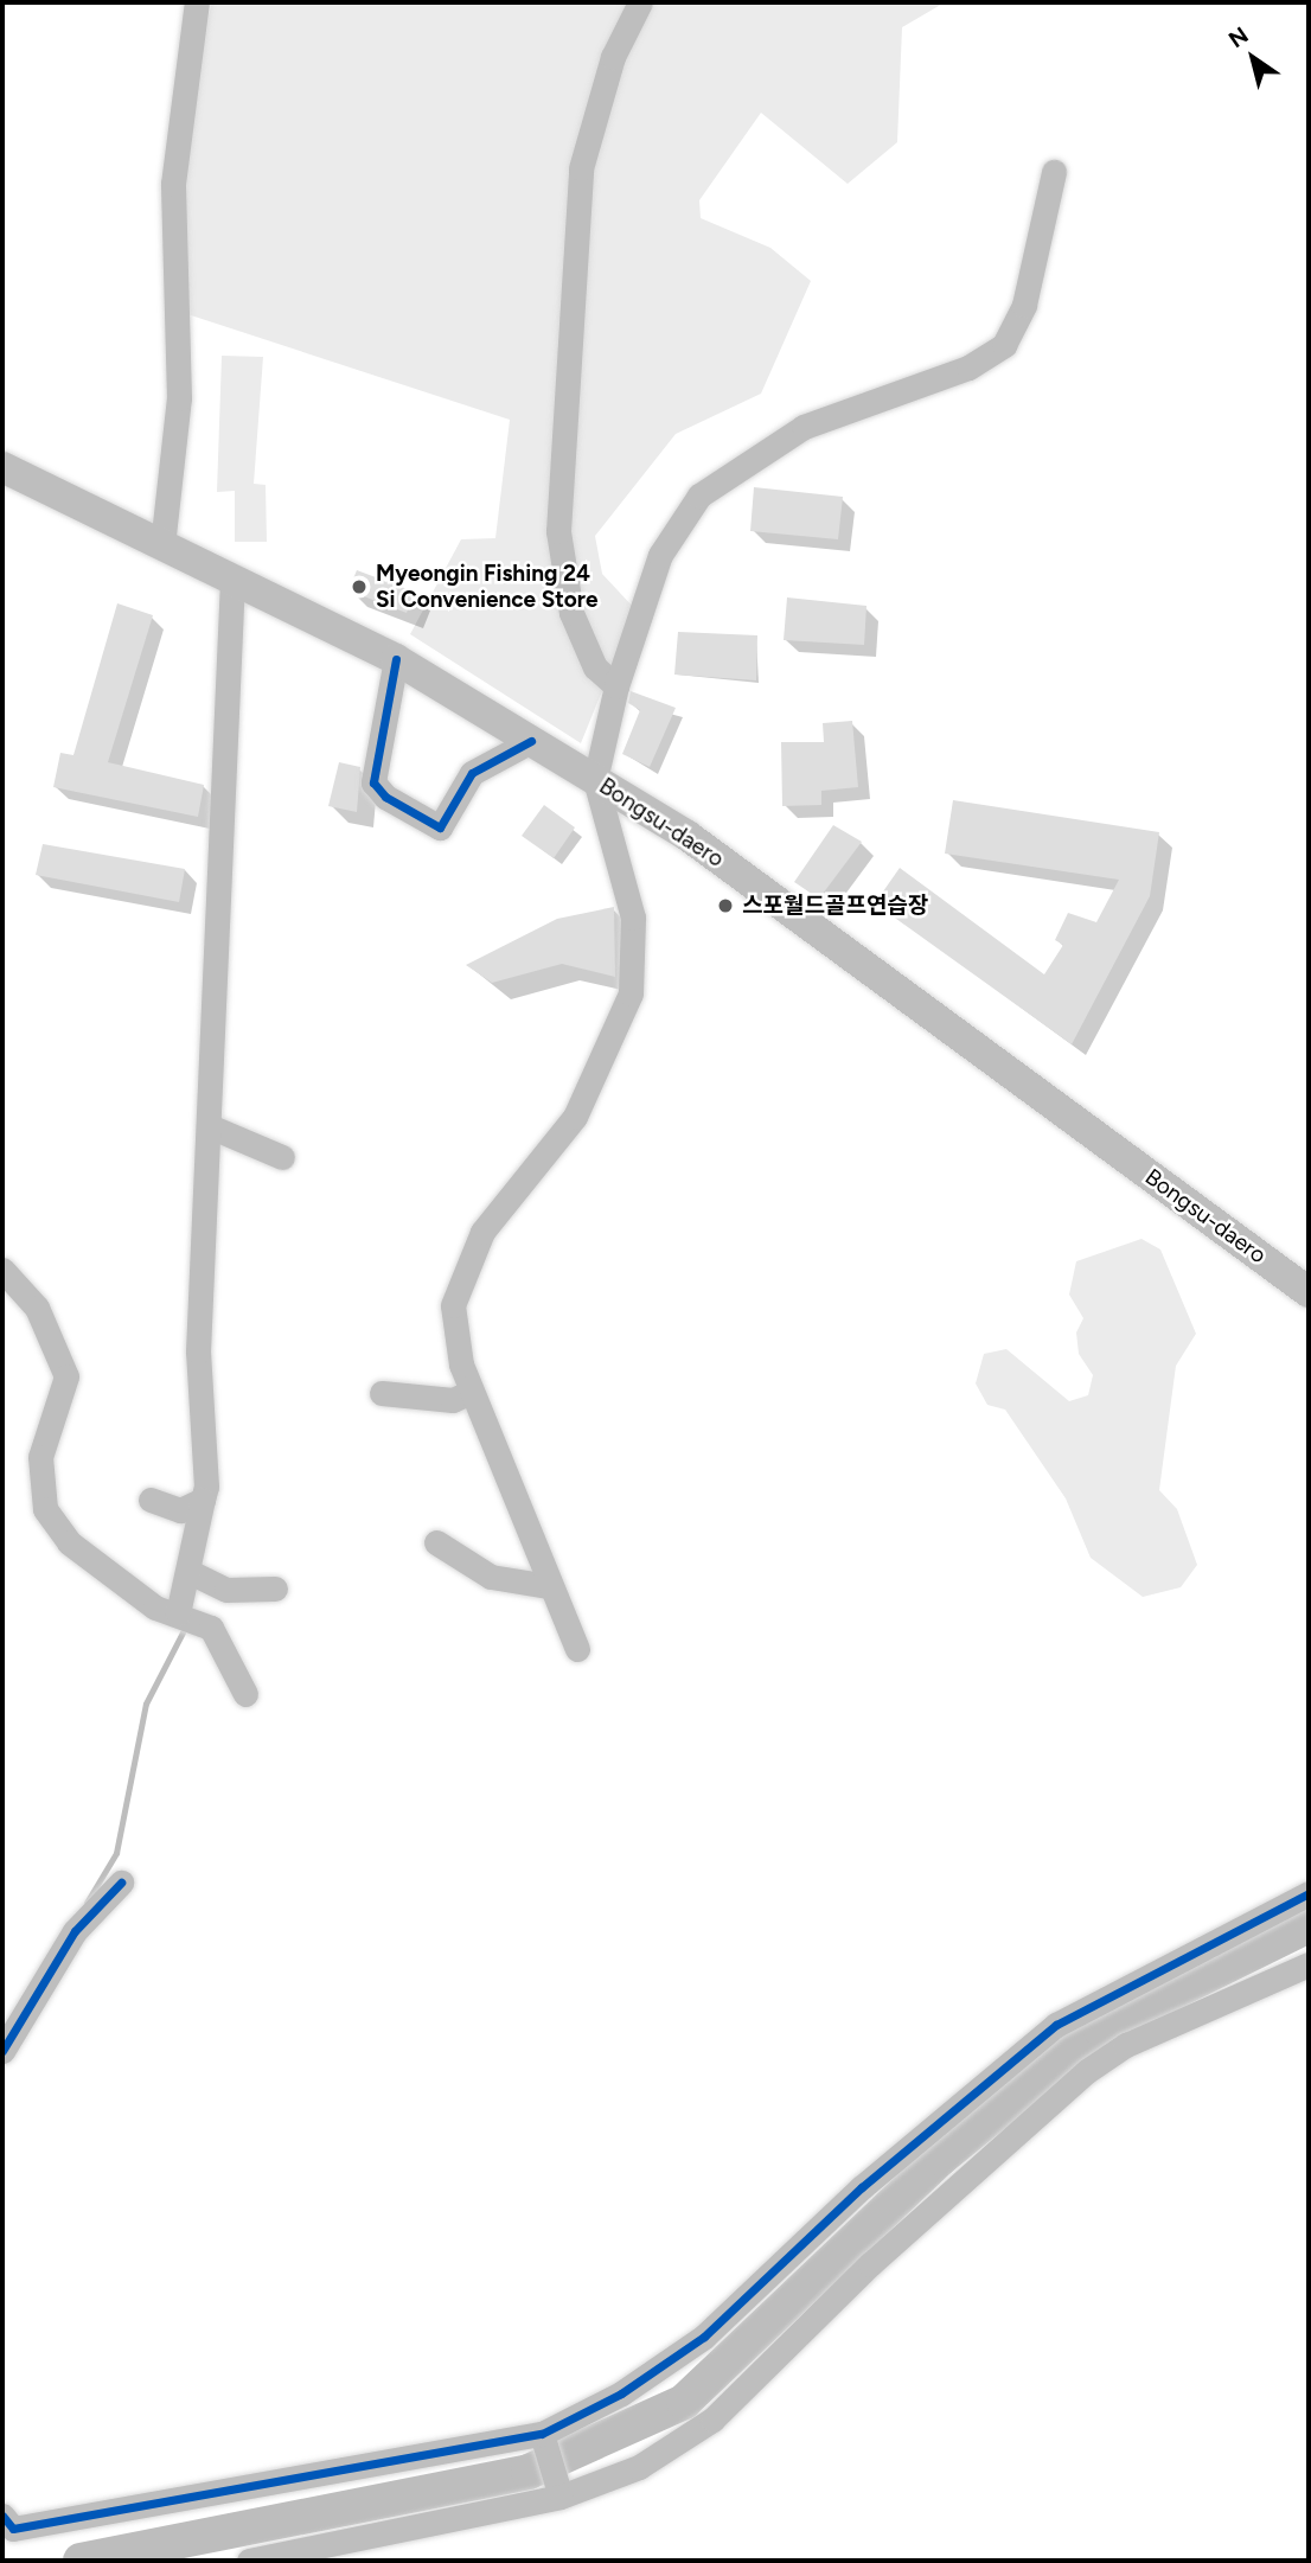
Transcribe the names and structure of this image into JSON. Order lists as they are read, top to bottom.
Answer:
{
  "streets": {
    "main road": ["Bongsu-daero"]
  },
  "places": ["Myeongin Fishing 24 Si Convenience Store", "스포월드골프연습장"],
  "north": "top left"
}
